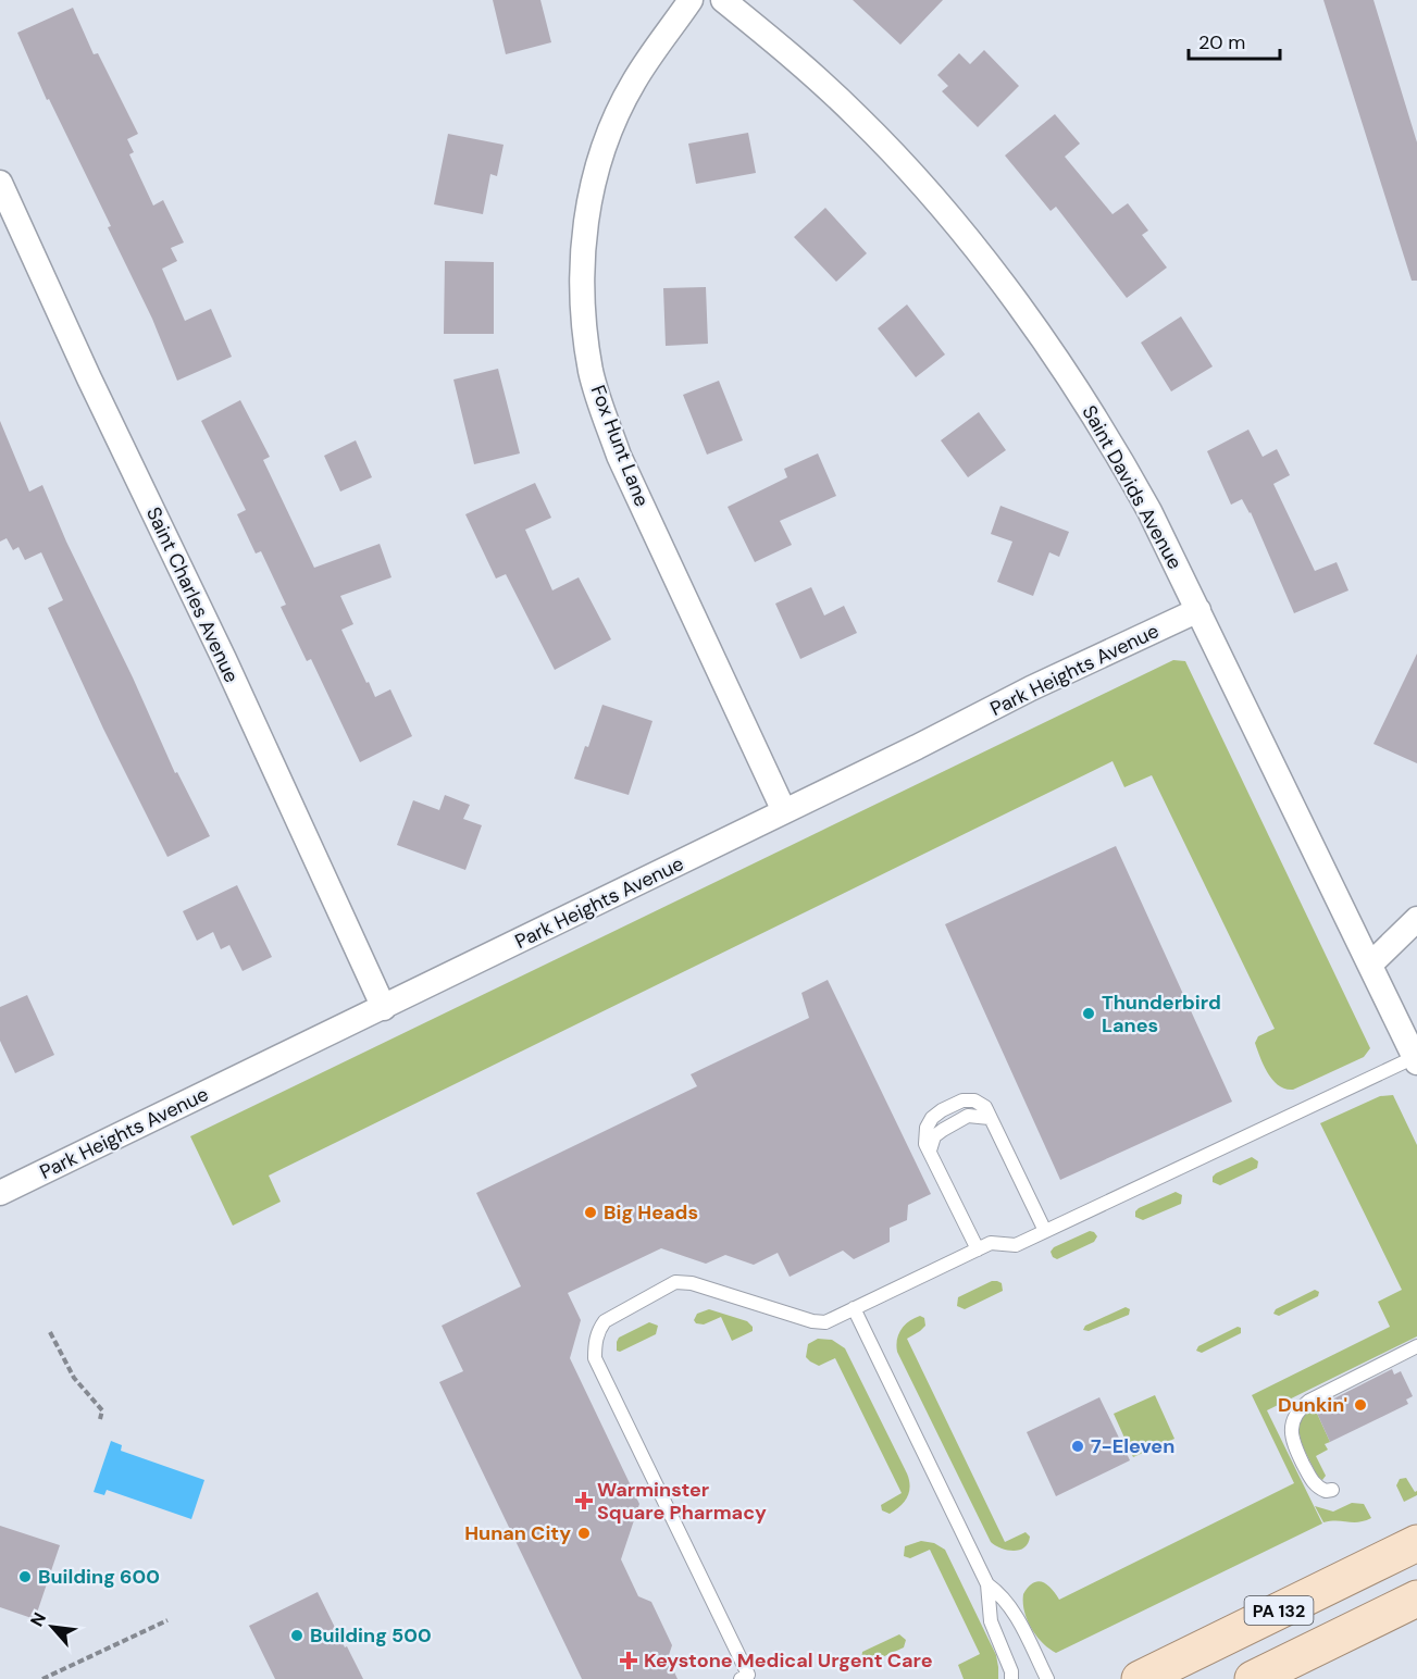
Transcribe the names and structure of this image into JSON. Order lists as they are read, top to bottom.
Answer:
{
  "streets": {
    "main road": ["PA 132"],
    "street": [
      "Fox Hunt Lane",
      "Saint Davids Avenue",
      "Saint Charles Avenue",
      "Park Heights Avenue"
    ]
  },
  "crossings": [
    ["Fox Hunt Lane", "Park Heights Avenue"],
    ["Saint Davids Avenue", "Park Heights Avenue"],
    ["Saint Charles Avenue", "Park Heights Avenue"]
  ],
  "places": {
    "other": [
      "Thunderbird Lanes",
      "Big Heads",
      "Dunkin'",
      "7-Eleven",
      "Hunan City",
      "Building 600",
      "Building 500"
    ],
    "health": ["Warminster Square Pharmacy", "Keystone Medical Urgent Care"]
  },
  "scale_bar": "20 m",
  "north": "top left"
}
